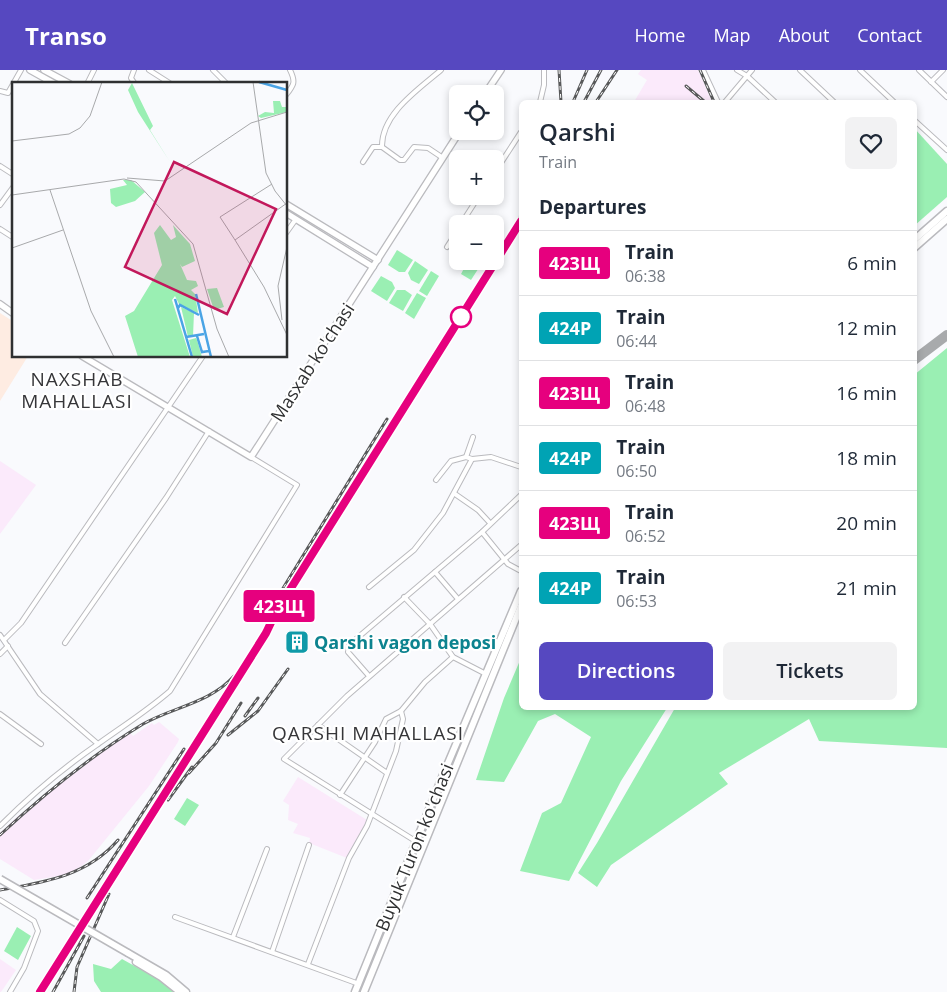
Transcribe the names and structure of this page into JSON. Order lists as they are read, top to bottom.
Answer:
{
  "streets": {
    "main road": ["Masxab ko'chasi", "Buyuk Turon ko'chasi"]
  },
  "districts": ["NAXSHAB MAHALLASI", "QARSHI MAHALLASI"],
  "places": {
    "building": ["Qarshi vagon deposi"]
  },
  "page": {
    "header": "Transo",
    "nav": [
      "Home",
      "Map",
      "About",
      "Contact"
    ],
    "on_map": "423Щ",
    "map_buttons": ["+", "−"],
    "heading": [
      ["Qarshi", "Train"],
      "Departures"
    ],
    "list": [
      {
        "mark": "423Щ",
        "name": "Train",
        "note": "06:38",
        "value": "6 min"
      },
      {
        "mark": "424Р",
        "name": "Train",
        "note": "06:44",
        "value": "12 min"
      },
      {
        "mark": "423Щ",
        "name": "Train",
        "note": "06:48",
        "value": "16 min"
      },
      {
        "mark": "424Р",
        "name": "Train",
        "note": "06:50",
        "value": "18 min"
      },
      {
        "mark": "423Щ",
        "name": "Train",
        "note": "06:52",
        "value": "20 min"
      },
      {
        "mark": "424Р",
        "name": "Train",
        "note": "06:53",
        "value": "21 min"
      }
    ],
    "buttons": ["Directions", "Tickets"]
  }
}
